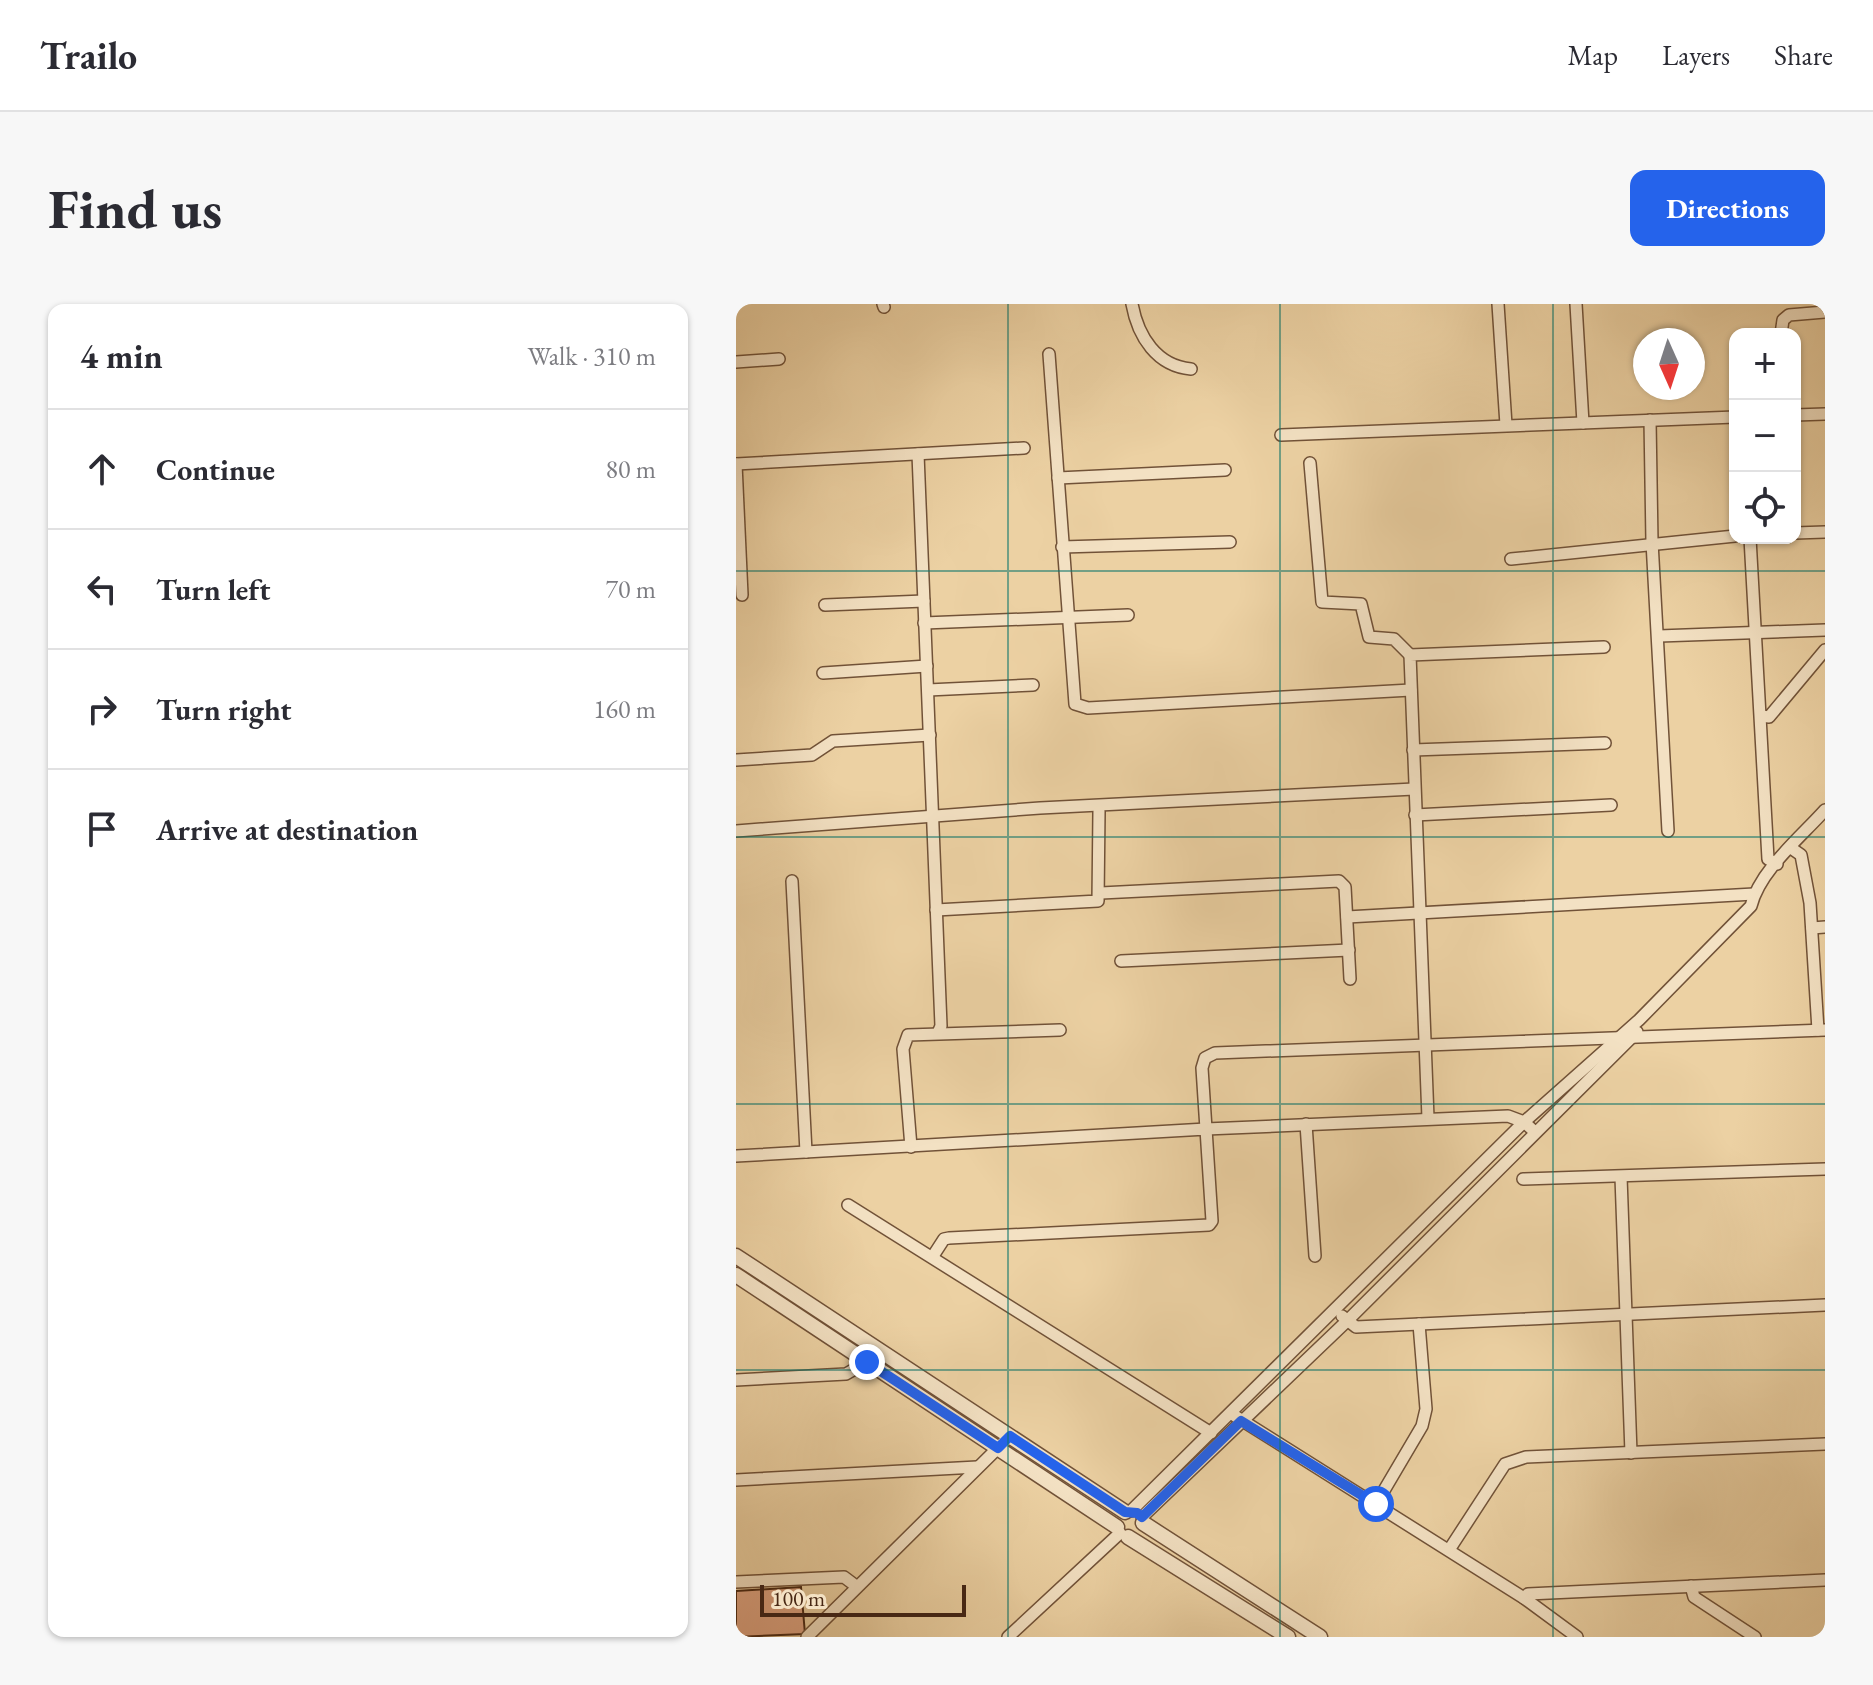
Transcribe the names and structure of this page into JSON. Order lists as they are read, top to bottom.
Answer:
{
  "scale_bar": "100 m",
  "north": "bottom",
  "page": {
    "header": "Trailo",
    "nav": ["Map", "Layers", "Share"],
    "buttons": "Directions",
    "title": "Find us",
    "heading": ["4 min", "Walk · 310 m"],
    "map_buttons": ["+", "−"],
    "list": [
      ["Continue", "80 m"],
      ["Turn left", "70 m"],
      ["Turn right", "160 m"],
      "Arrive at destination"
    ],
    "scale": "100 m"
  }
}
